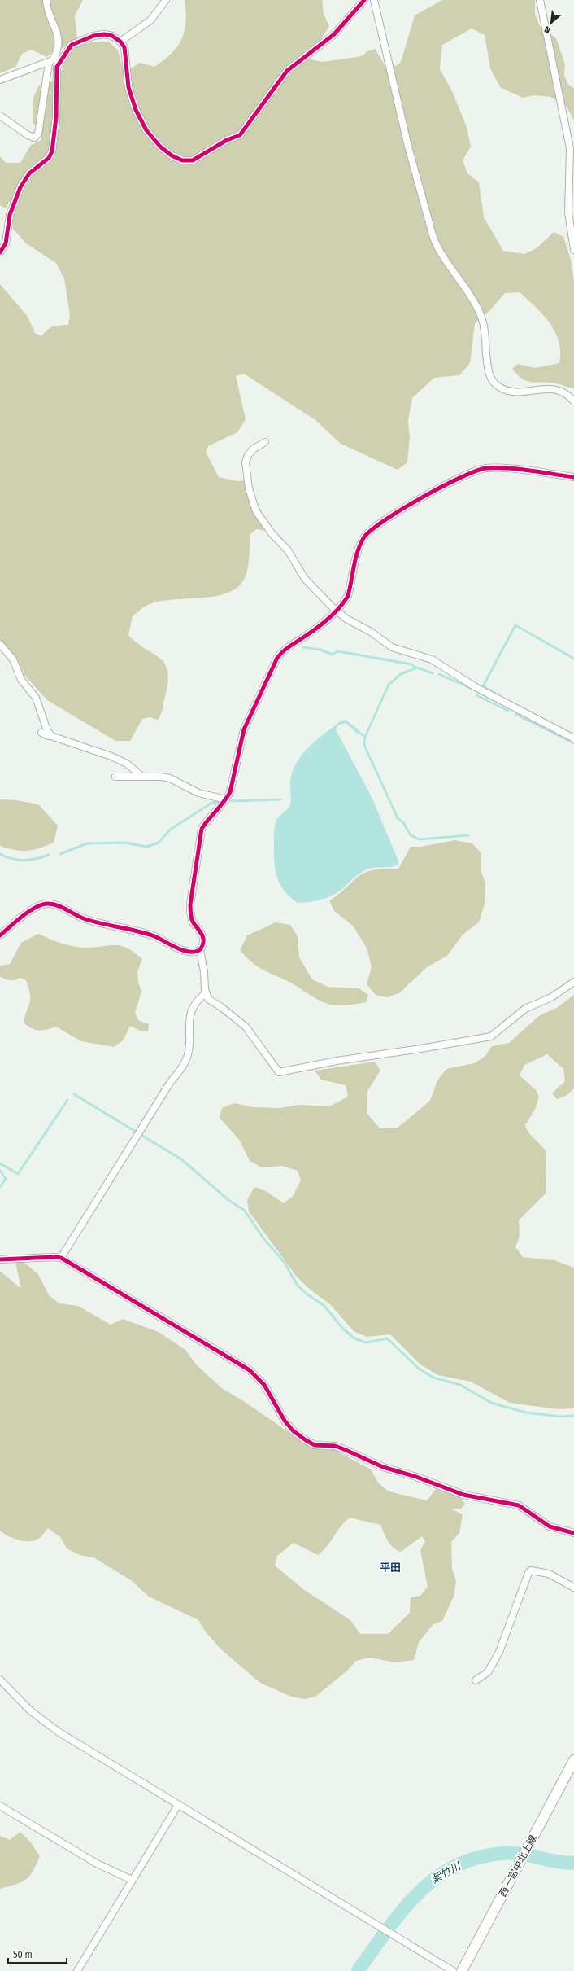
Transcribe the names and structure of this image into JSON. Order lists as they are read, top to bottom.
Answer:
{
  "streets": {
    "main road": ["西一宮中北上線"]
  },
  "districts": ["平田"],
  "water": ["紫竹川"],
  "scale_bar": "50 m",
  "north": "bottom left"
}
